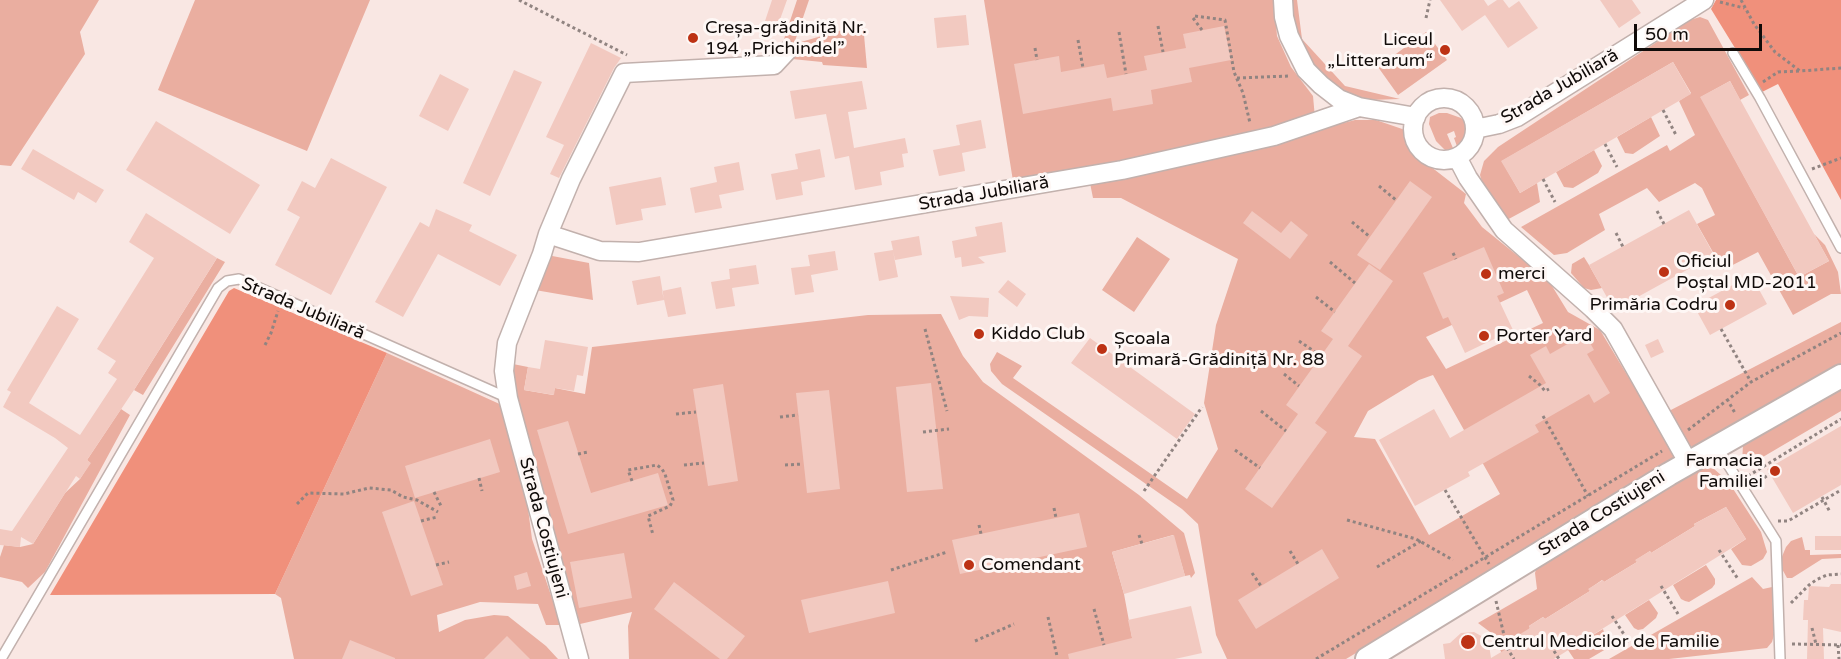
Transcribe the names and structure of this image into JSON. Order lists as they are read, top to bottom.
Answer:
{
  "streets": {
    "street": ["Strada Jubiliară", "Strada Costiujeni"]
  },
  "crossings": [
    ["Strada Jubiliară", "Strada Costiujeni"]
  ],
  "places": [
    "Creșa-grădiniță Nr. 194 „Prichindel”",
    "Liceul „Litterarum“",
    "Oficiul Poștal MD-2011",
    "merci",
    "Primăria Codru",
    "Kiddo Club",
    "Porter Yard",
    "Școala Primară-Grădiniță Nr. 88",
    "Farmacia Familiei",
    "Comendant",
    "Centrul Medicilor de Familie"
  ],
  "scale_bar": "50 m"
}
